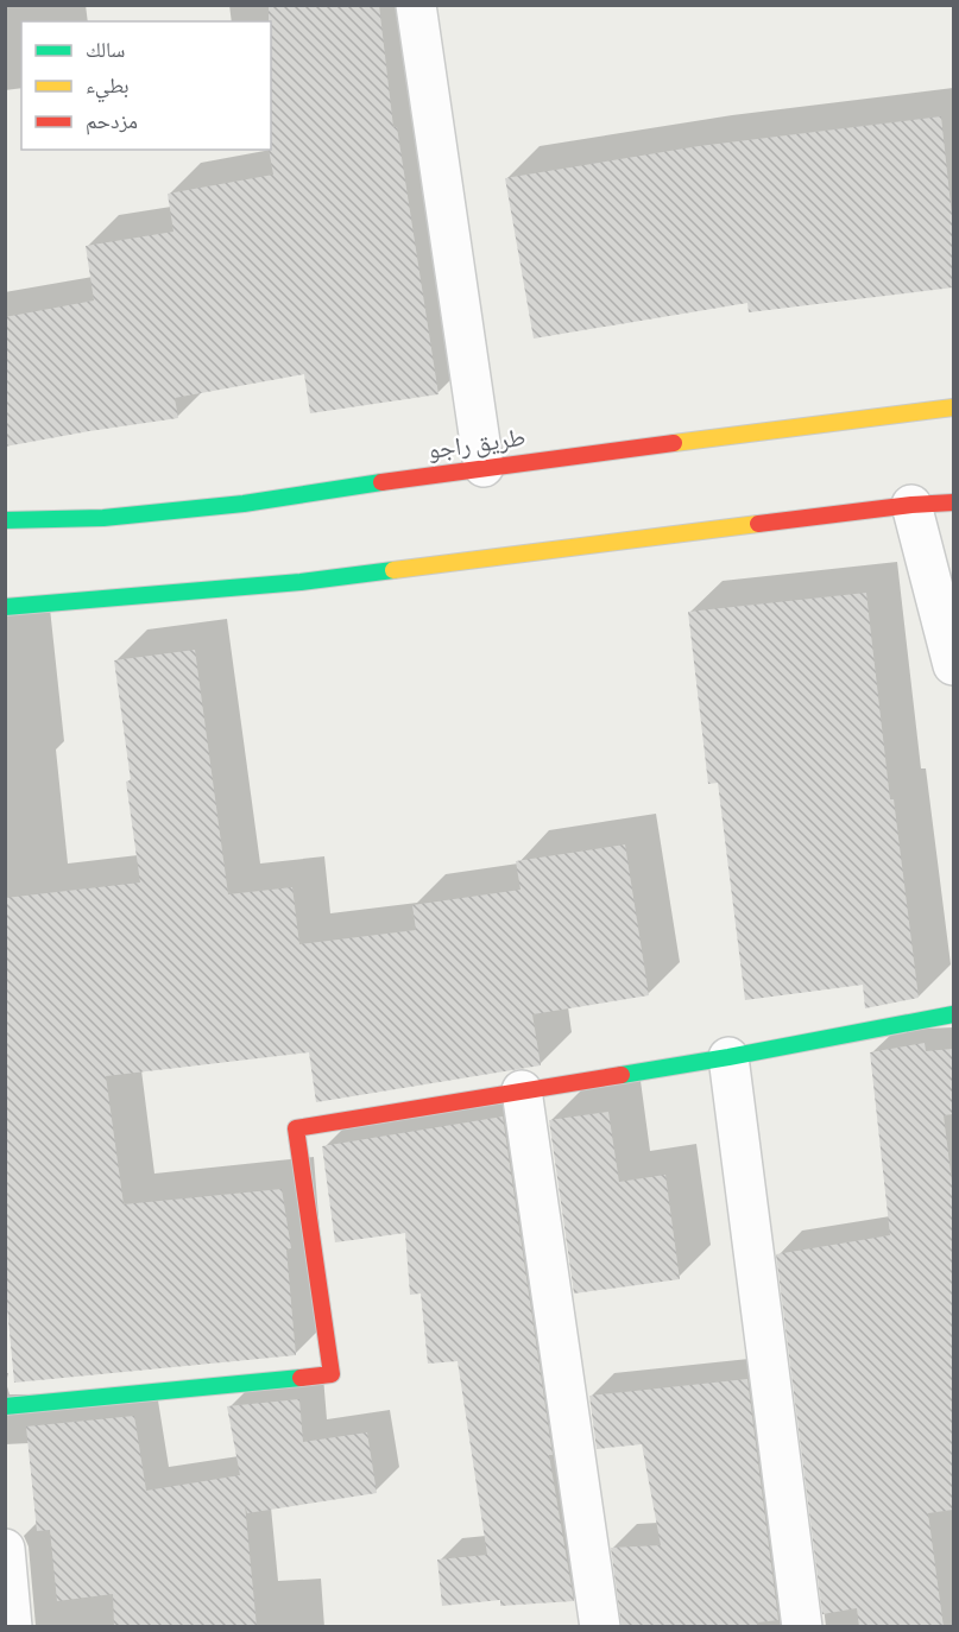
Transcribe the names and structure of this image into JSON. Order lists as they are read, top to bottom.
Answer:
{
  "streets": {
    "main road": ["طريق راجو"]
  },
  "legend": ["سالك", "بطيء", "مزدحم"]
}
